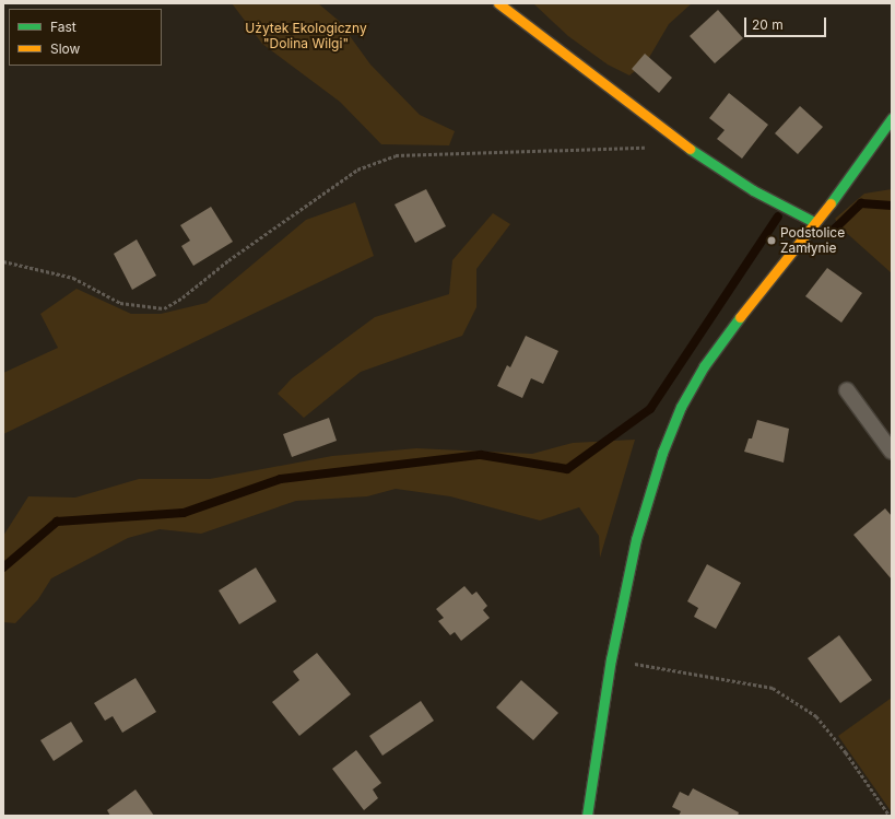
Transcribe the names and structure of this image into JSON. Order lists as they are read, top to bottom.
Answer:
{
  "parks": ["Użytek Ekologiczny \"Dolina Wilgi\""],
  "places": ["Podstolice Zamłynie"],
  "legend": ["Fast", "Slow"],
  "scale_bar": "20 m"
}
